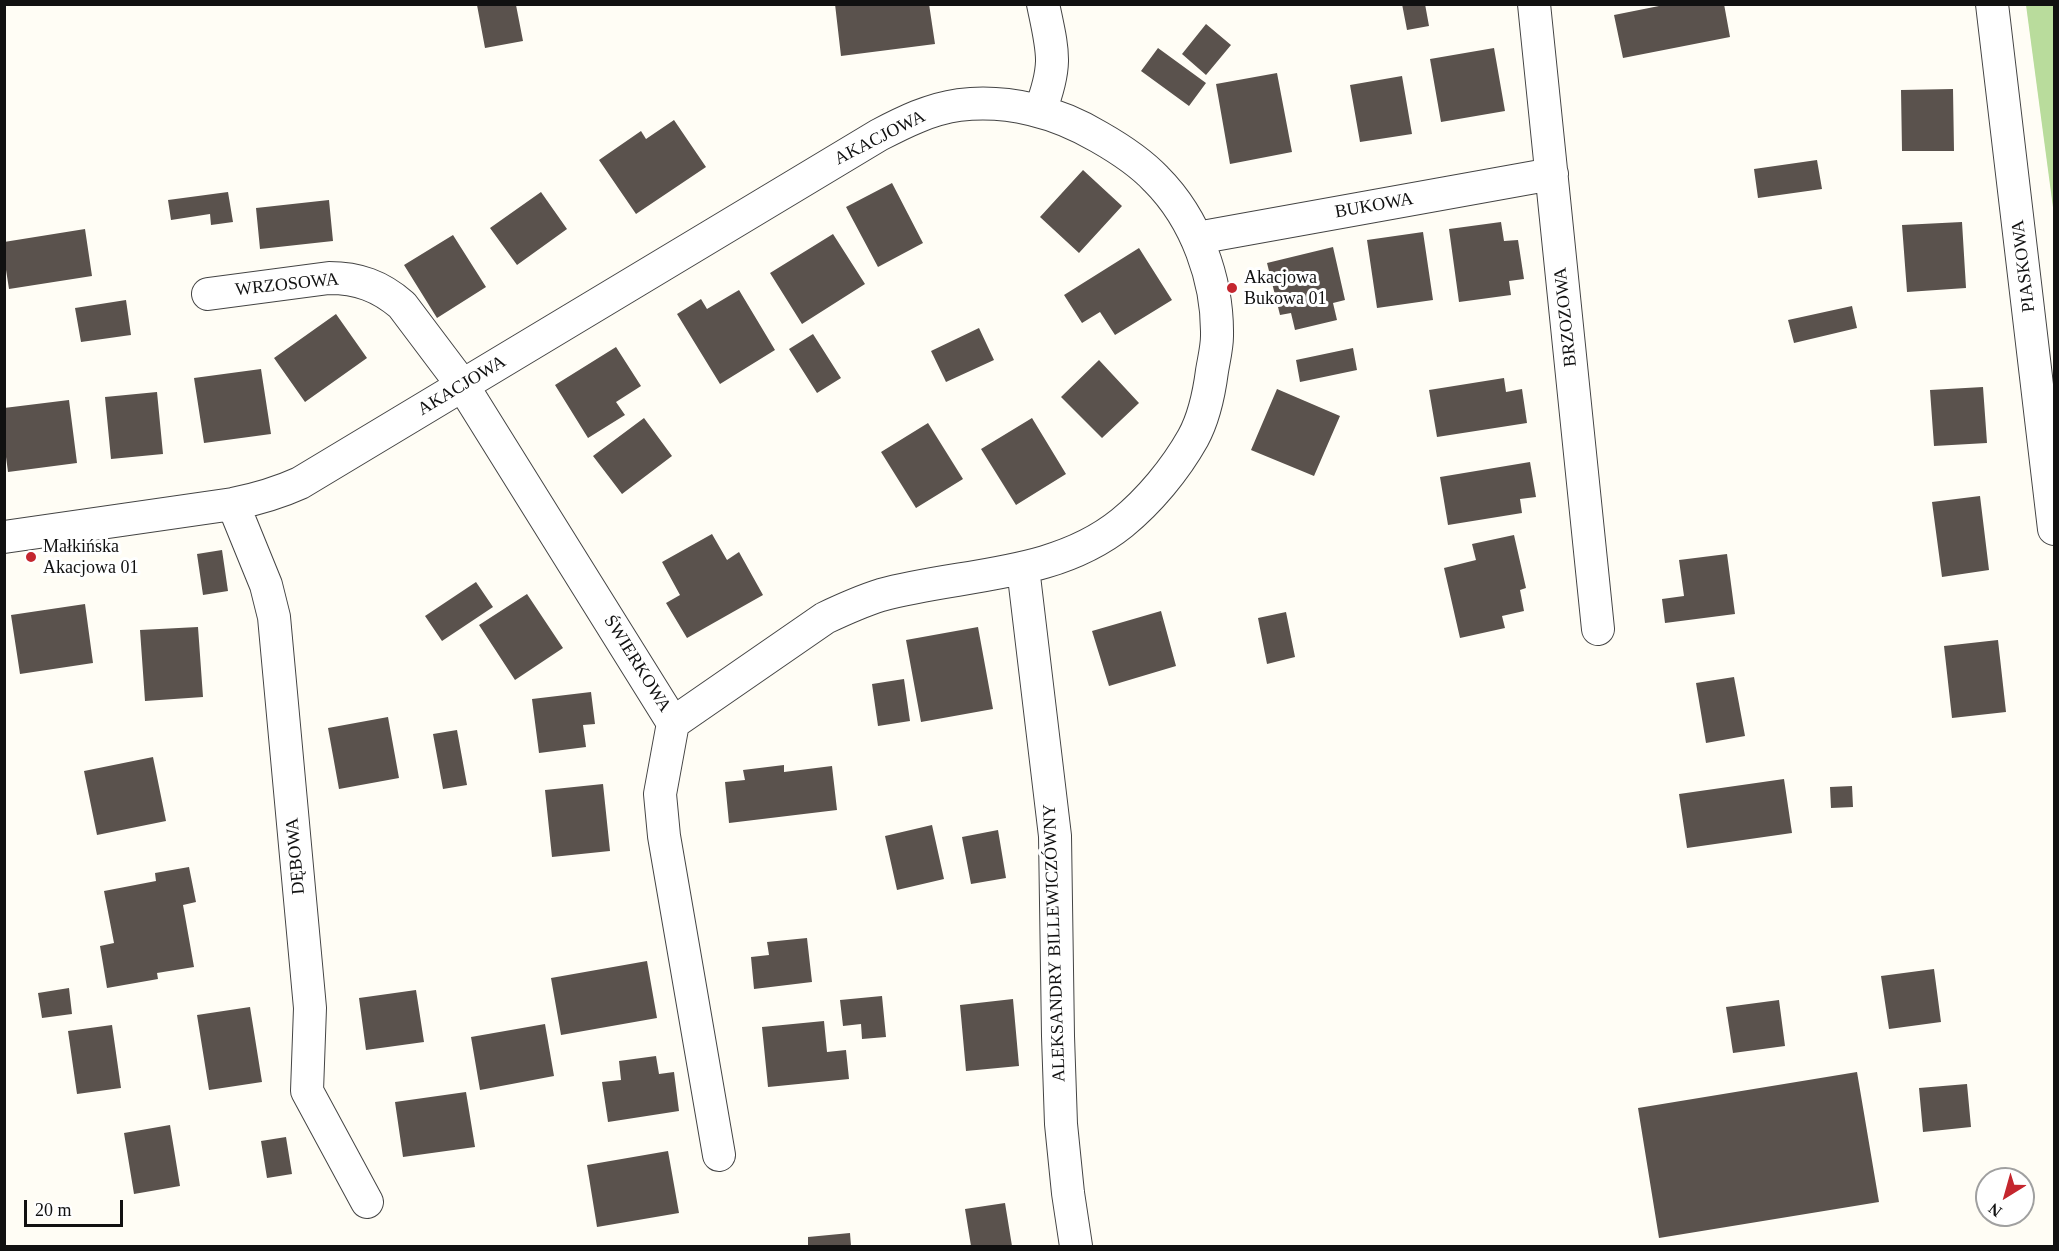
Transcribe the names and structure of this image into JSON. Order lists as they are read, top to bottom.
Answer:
{
  "streets": {
    "street": [
      "AKACJOWA",
      "BUKOWA",
      "PIASKOWA",
      "WRZOSOWA",
      "BRZOZOWA",
      "ŚWIERKOWA",
      "DĘBOWA",
      "ALEKSANDRY BILLEWICZÓWNY"
    ]
  },
  "crossings": [
    ["AKACJOWA", "BUKOWA"],
    ["AKACJOWA", "WRZOSOWA"],
    ["AKACJOWA", "ŚWIERKOWA"],
    ["AKACJOWA", "DĘBOWA"],
    ["AKACJOWA", "ALEKSANDRY BILLEWICZÓWNY"],
    ["BUKOWA", "BRZOZOWA"],
    ["WRZOSOWA", "ŚWIERKOWA"]
  ],
  "places": ["Akacjowa Bukowa 01", "Małkińska Akacjowa 01"],
  "scale_bar": "20 m",
  "north": "bottom left"
}
